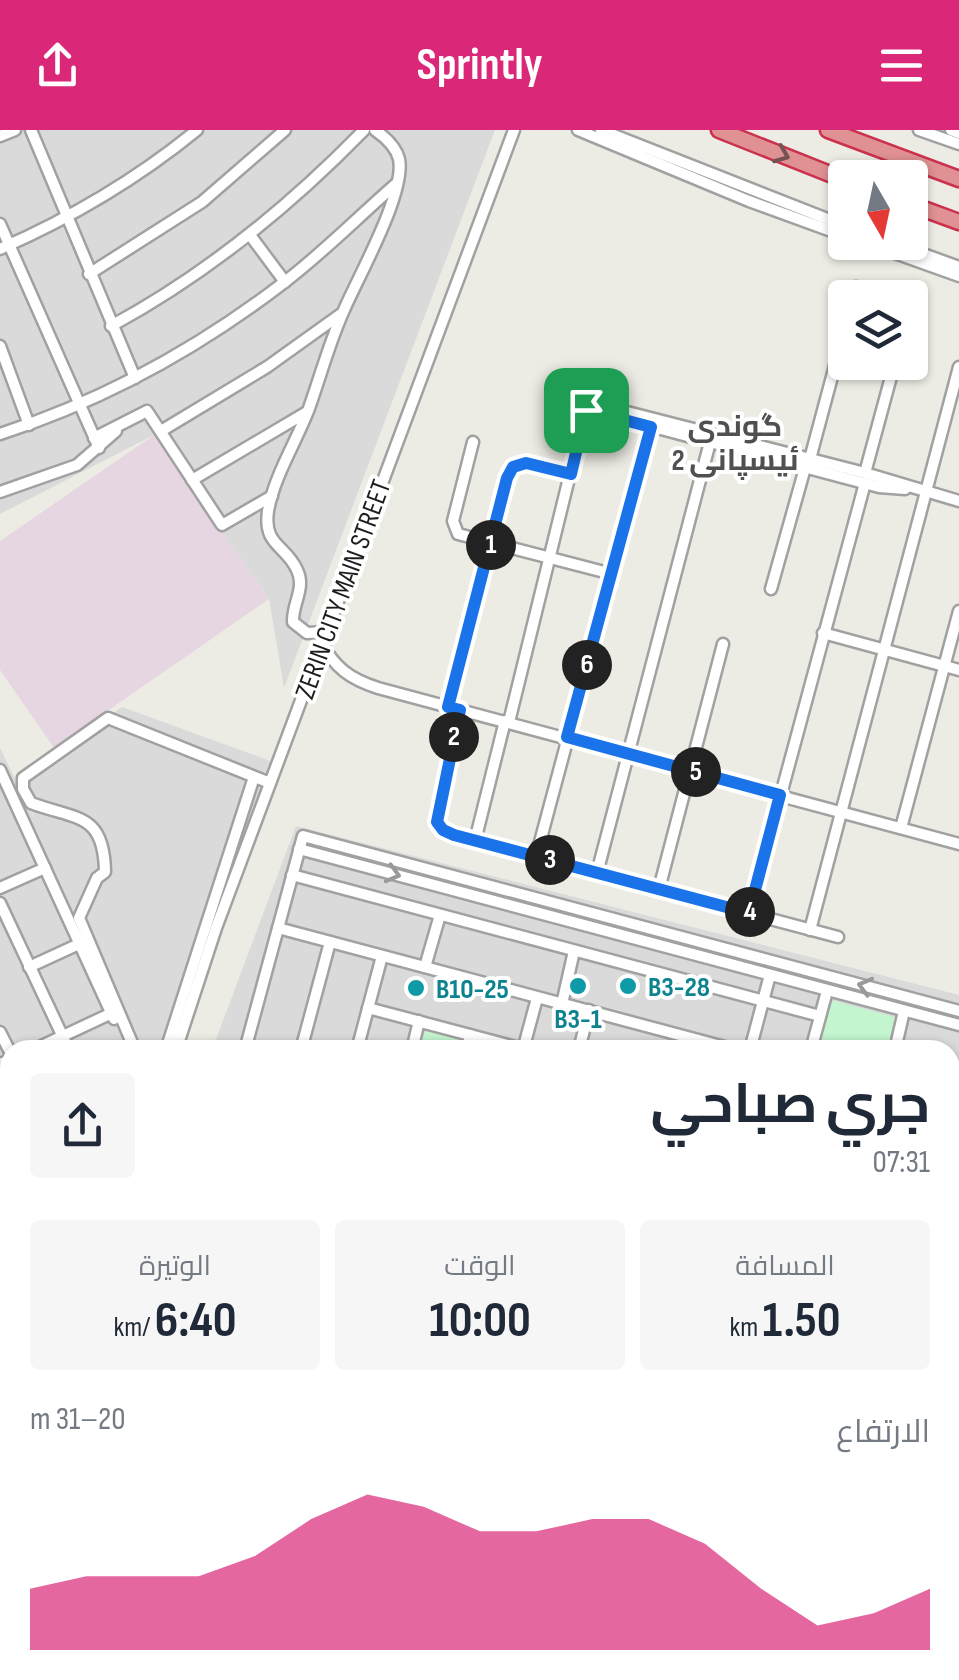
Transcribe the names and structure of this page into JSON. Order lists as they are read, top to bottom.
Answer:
{
  "streets": {
    "street": ["ZERIN CITY MAIN STREET"]
  },
  "districts": ["گوندی ئیسپانی 2"],
  "places": ["B3-1", "B3-28", "B10-25"],
  "north": "bottom",
  "page": {
    "header": "Sprintly",
    "pins": [
      "1",
      "6",
      "2",
      "5",
      "3",
      "4"
    ],
    "heading": ["جري صباحي", "07:31"],
    "stats": [
      ["المسافة", "1.50 km"],
      ["الوقت", "10:00"],
      ["الوتيرة", "6:40 /km"]
    ],
    "chart": ["الارتفاع", "20–31 m"]
  }
}
